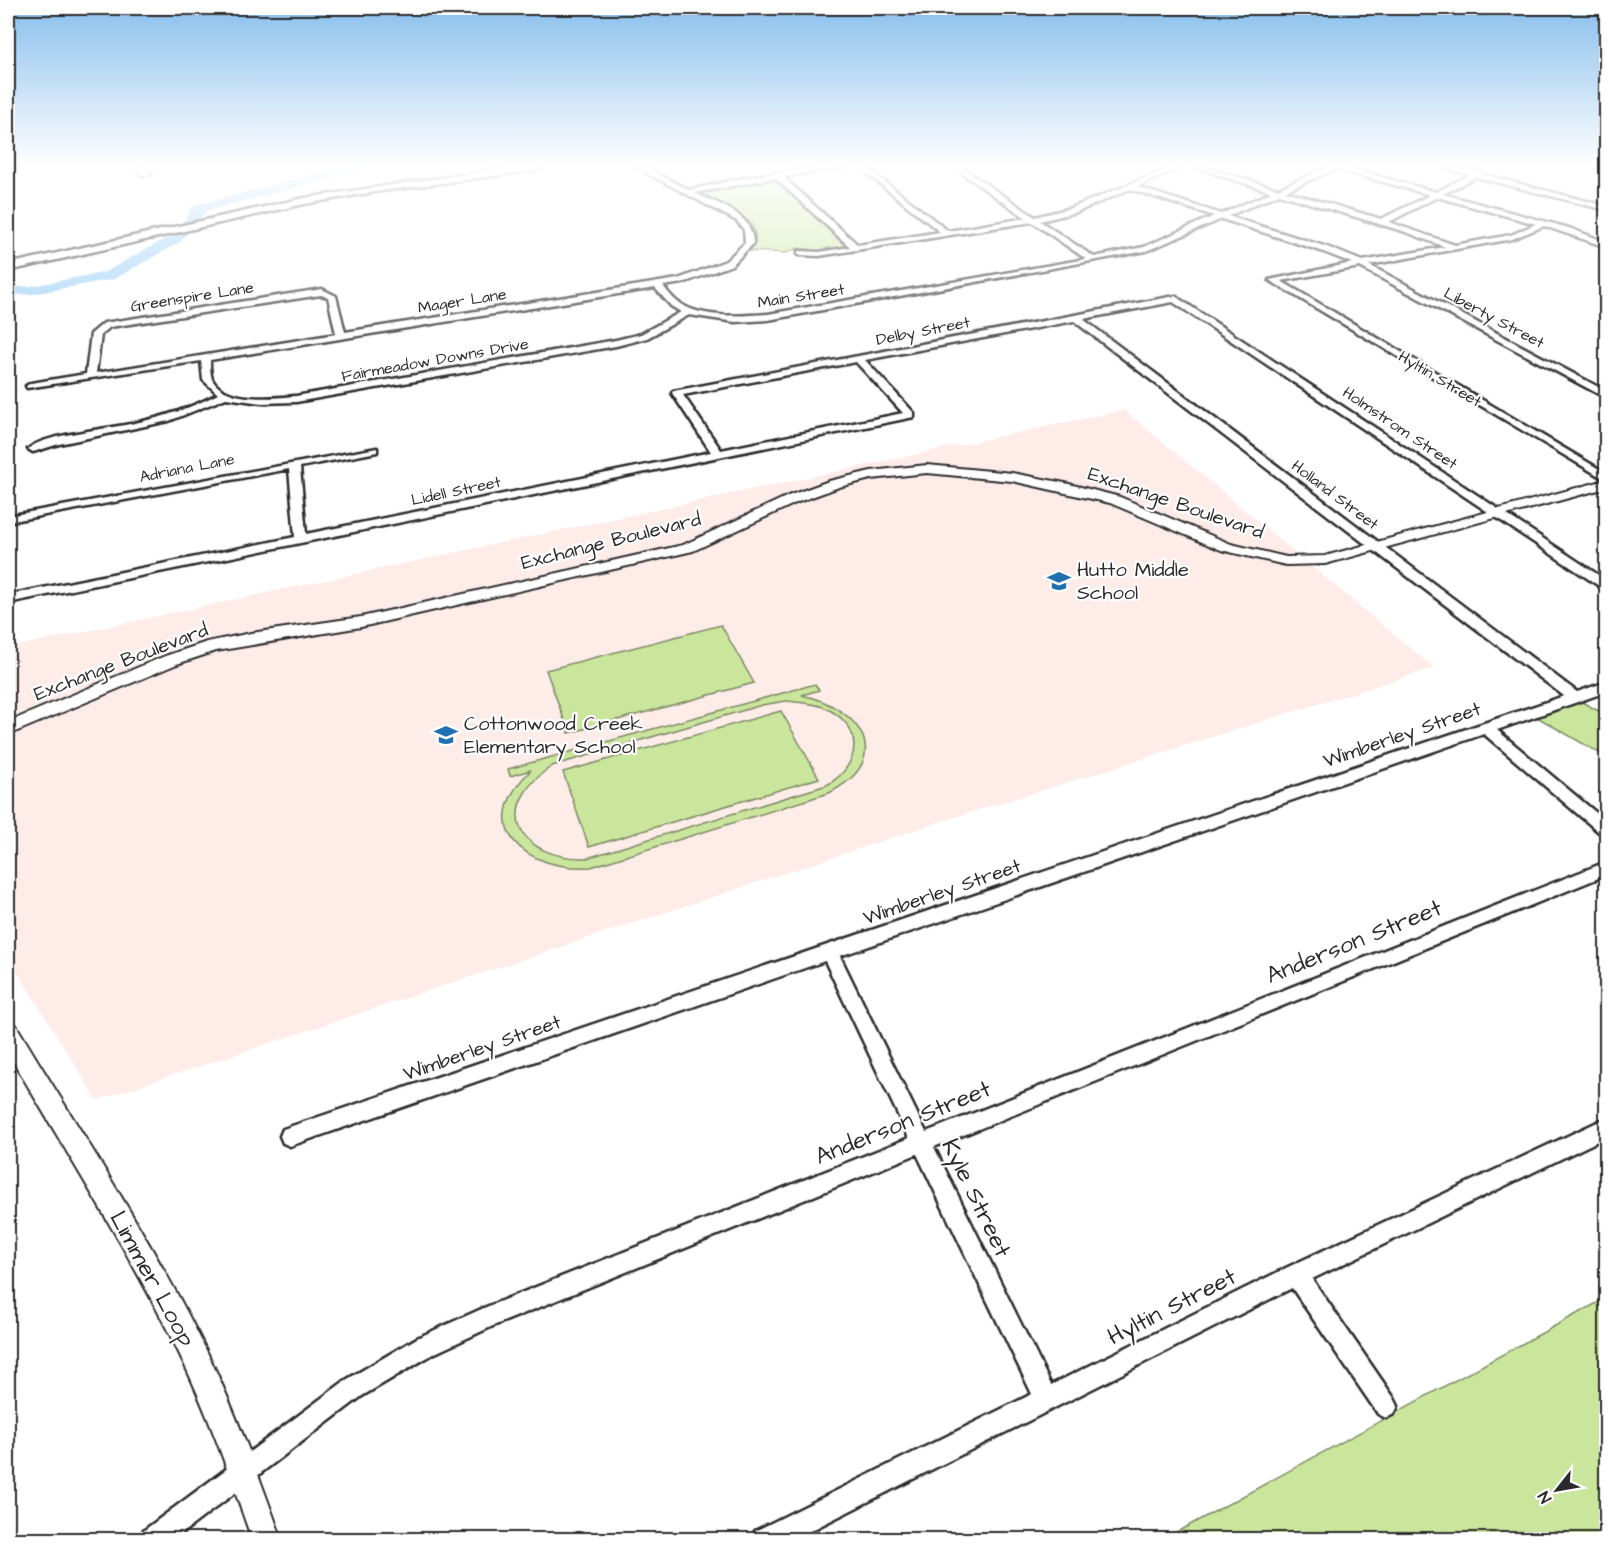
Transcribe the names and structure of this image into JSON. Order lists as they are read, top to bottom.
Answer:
{
  "streets": {
    "street": [
      "Main Street",
      "Greenspire Lane",
      "Mager Lane",
      "Liberty Street",
      "Delby Street",
      "Fairmeadow Downs Drive",
      "Hyltin Street",
      "Holmstrom Street",
      "Adriana Lane",
      "Lidell Street",
      "Holland Street",
      "Exchange Boulevard",
      "Wimberley Street",
      "Anderson Street",
      "Kyle Street",
      "Limmer Loop"
    ]
  },
  "crossings": [
    ["Main Street", "Mager Lane"],
    ["Main Street", "Fairmeadow Downs Drive"],
    ["Greenspire Lane", "Mager Lane"],
    ["Liberty Street", "Hyltin Street"],
    ["Delby Street", "Holmstrom Street"],
    ["Delby Street", "Lidell Street"],
    ["Delby Street", "Holland Street"],
    ["Hyltin Street", "Kyle Street"],
    ["Holmstrom Street", "Exchange Boulevard"],
    ["Holland Street", "Exchange Boulevard"],
    ["Holland Street", "Wimberley Street"],
    ["Wimberley Street", "Kyle Street"],
    ["Anderson Street", "Kyle Street"],
    ["Anderson Street", "Limmer Loop"]
  ],
  "places": {
    "school or university": ["Hutto Middle School", "Cottonwood Creek Elementary School"]
  },
  "north": "bottom left"
}
